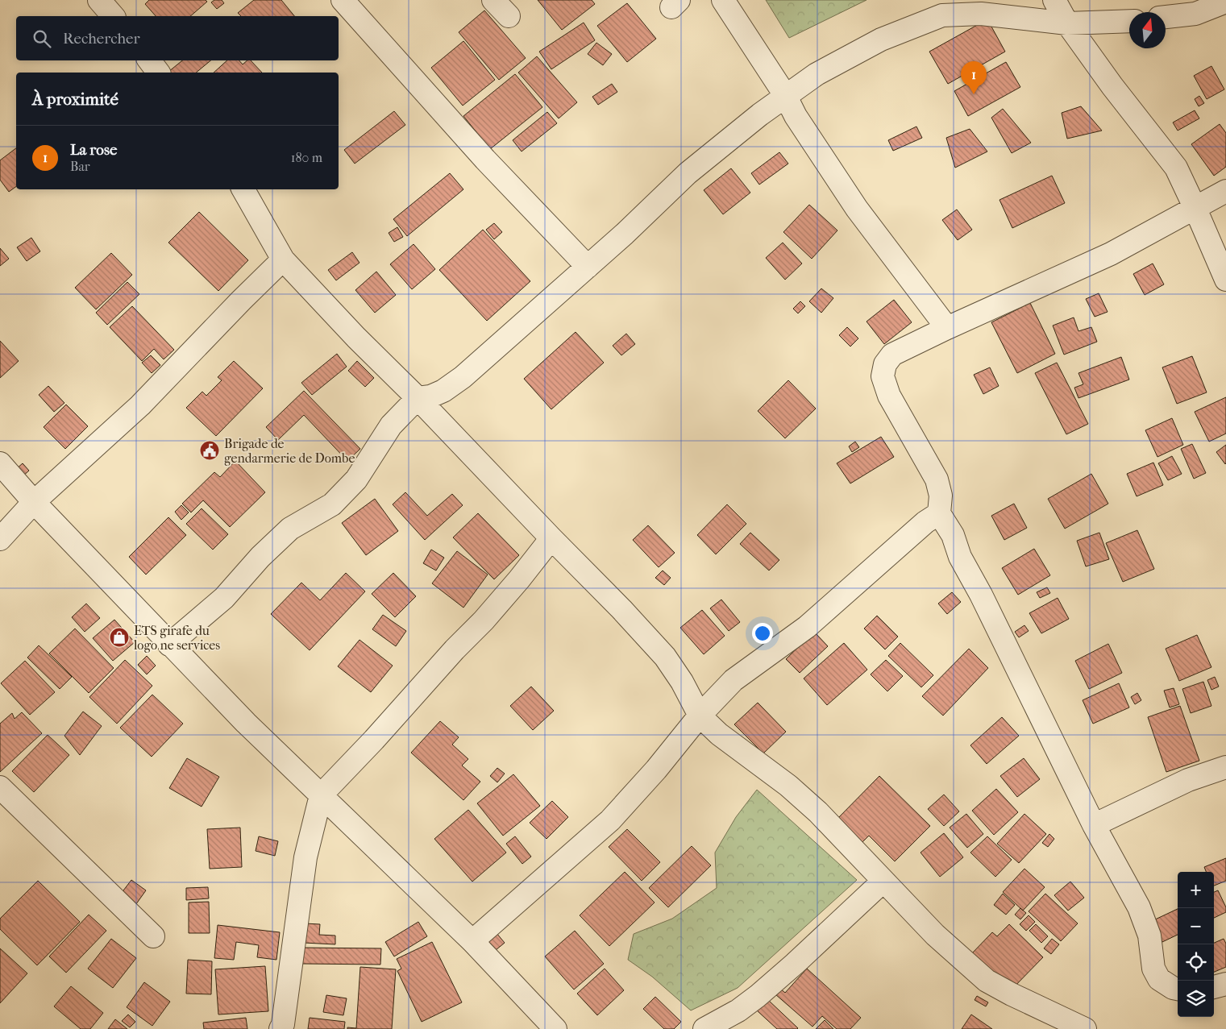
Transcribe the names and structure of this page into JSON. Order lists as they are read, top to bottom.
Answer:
{
  "places": {
    "public building": ["Brigade de gendarmerie de Dombe"],
    "shop": ["ETS girafe du logo ne services"]
  },
  "north": "top",
  "page": {
    "search": "Rechercher",
    "pins": "1",
    "heading": "À proximité",
    "list": [
      {
        "mark": "1",
        "name": "La rose",
        "note": "Bar",
        "value": "180 m"
      }
    ],
    "map_buttons": ["+", "−"]
  }
}
